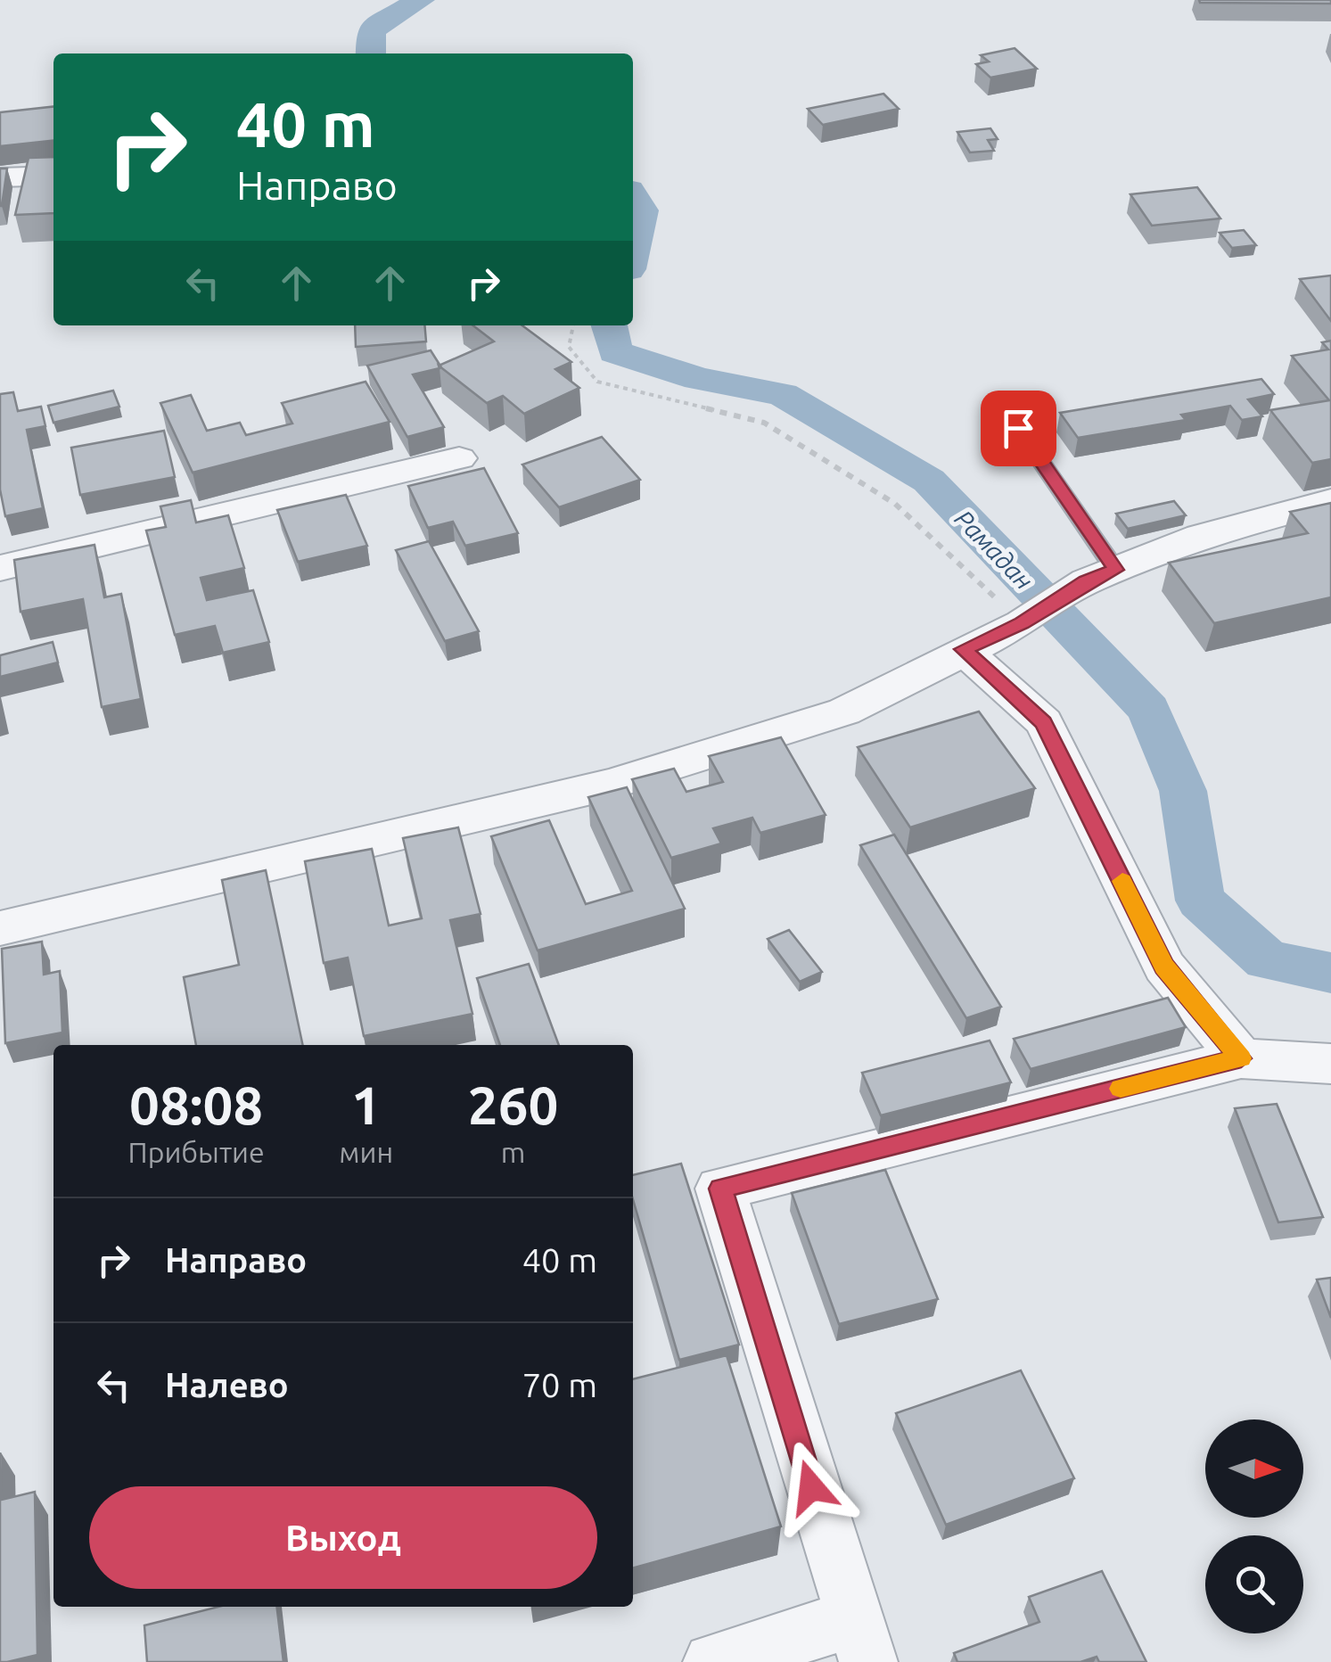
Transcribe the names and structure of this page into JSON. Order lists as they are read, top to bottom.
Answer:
{
  "water": ["Рамадан"],
  "north": "right",
  "page": {
    "turn": ["40 m", "Направо"],
    "eta": [
      "08:08",
      "Прибытие",
      "1",
      "мин",
      "260",
      "m"
    ],
    "list": [
      {
        "name": "Направо",
        "value": "40 m"
      },
      {
        "name": "Налево",
        "value": "70 m"
      }
    ],
    "buttons": "Выход"
  }
}
